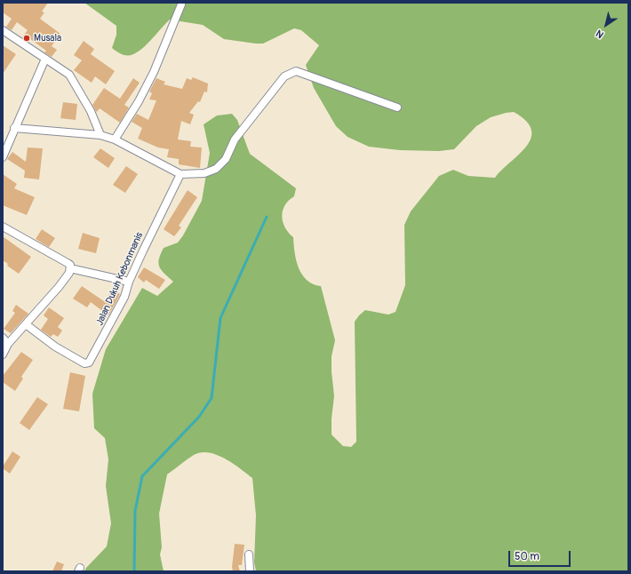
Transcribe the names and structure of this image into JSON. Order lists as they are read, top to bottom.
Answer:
{
  "streets": {
    "street": ["Jalan Dukuh Kebonmanis"]
  },
  "places": ["Musala"],
  "scale_bar": "50 m",
  "north": "bottom left"
}
